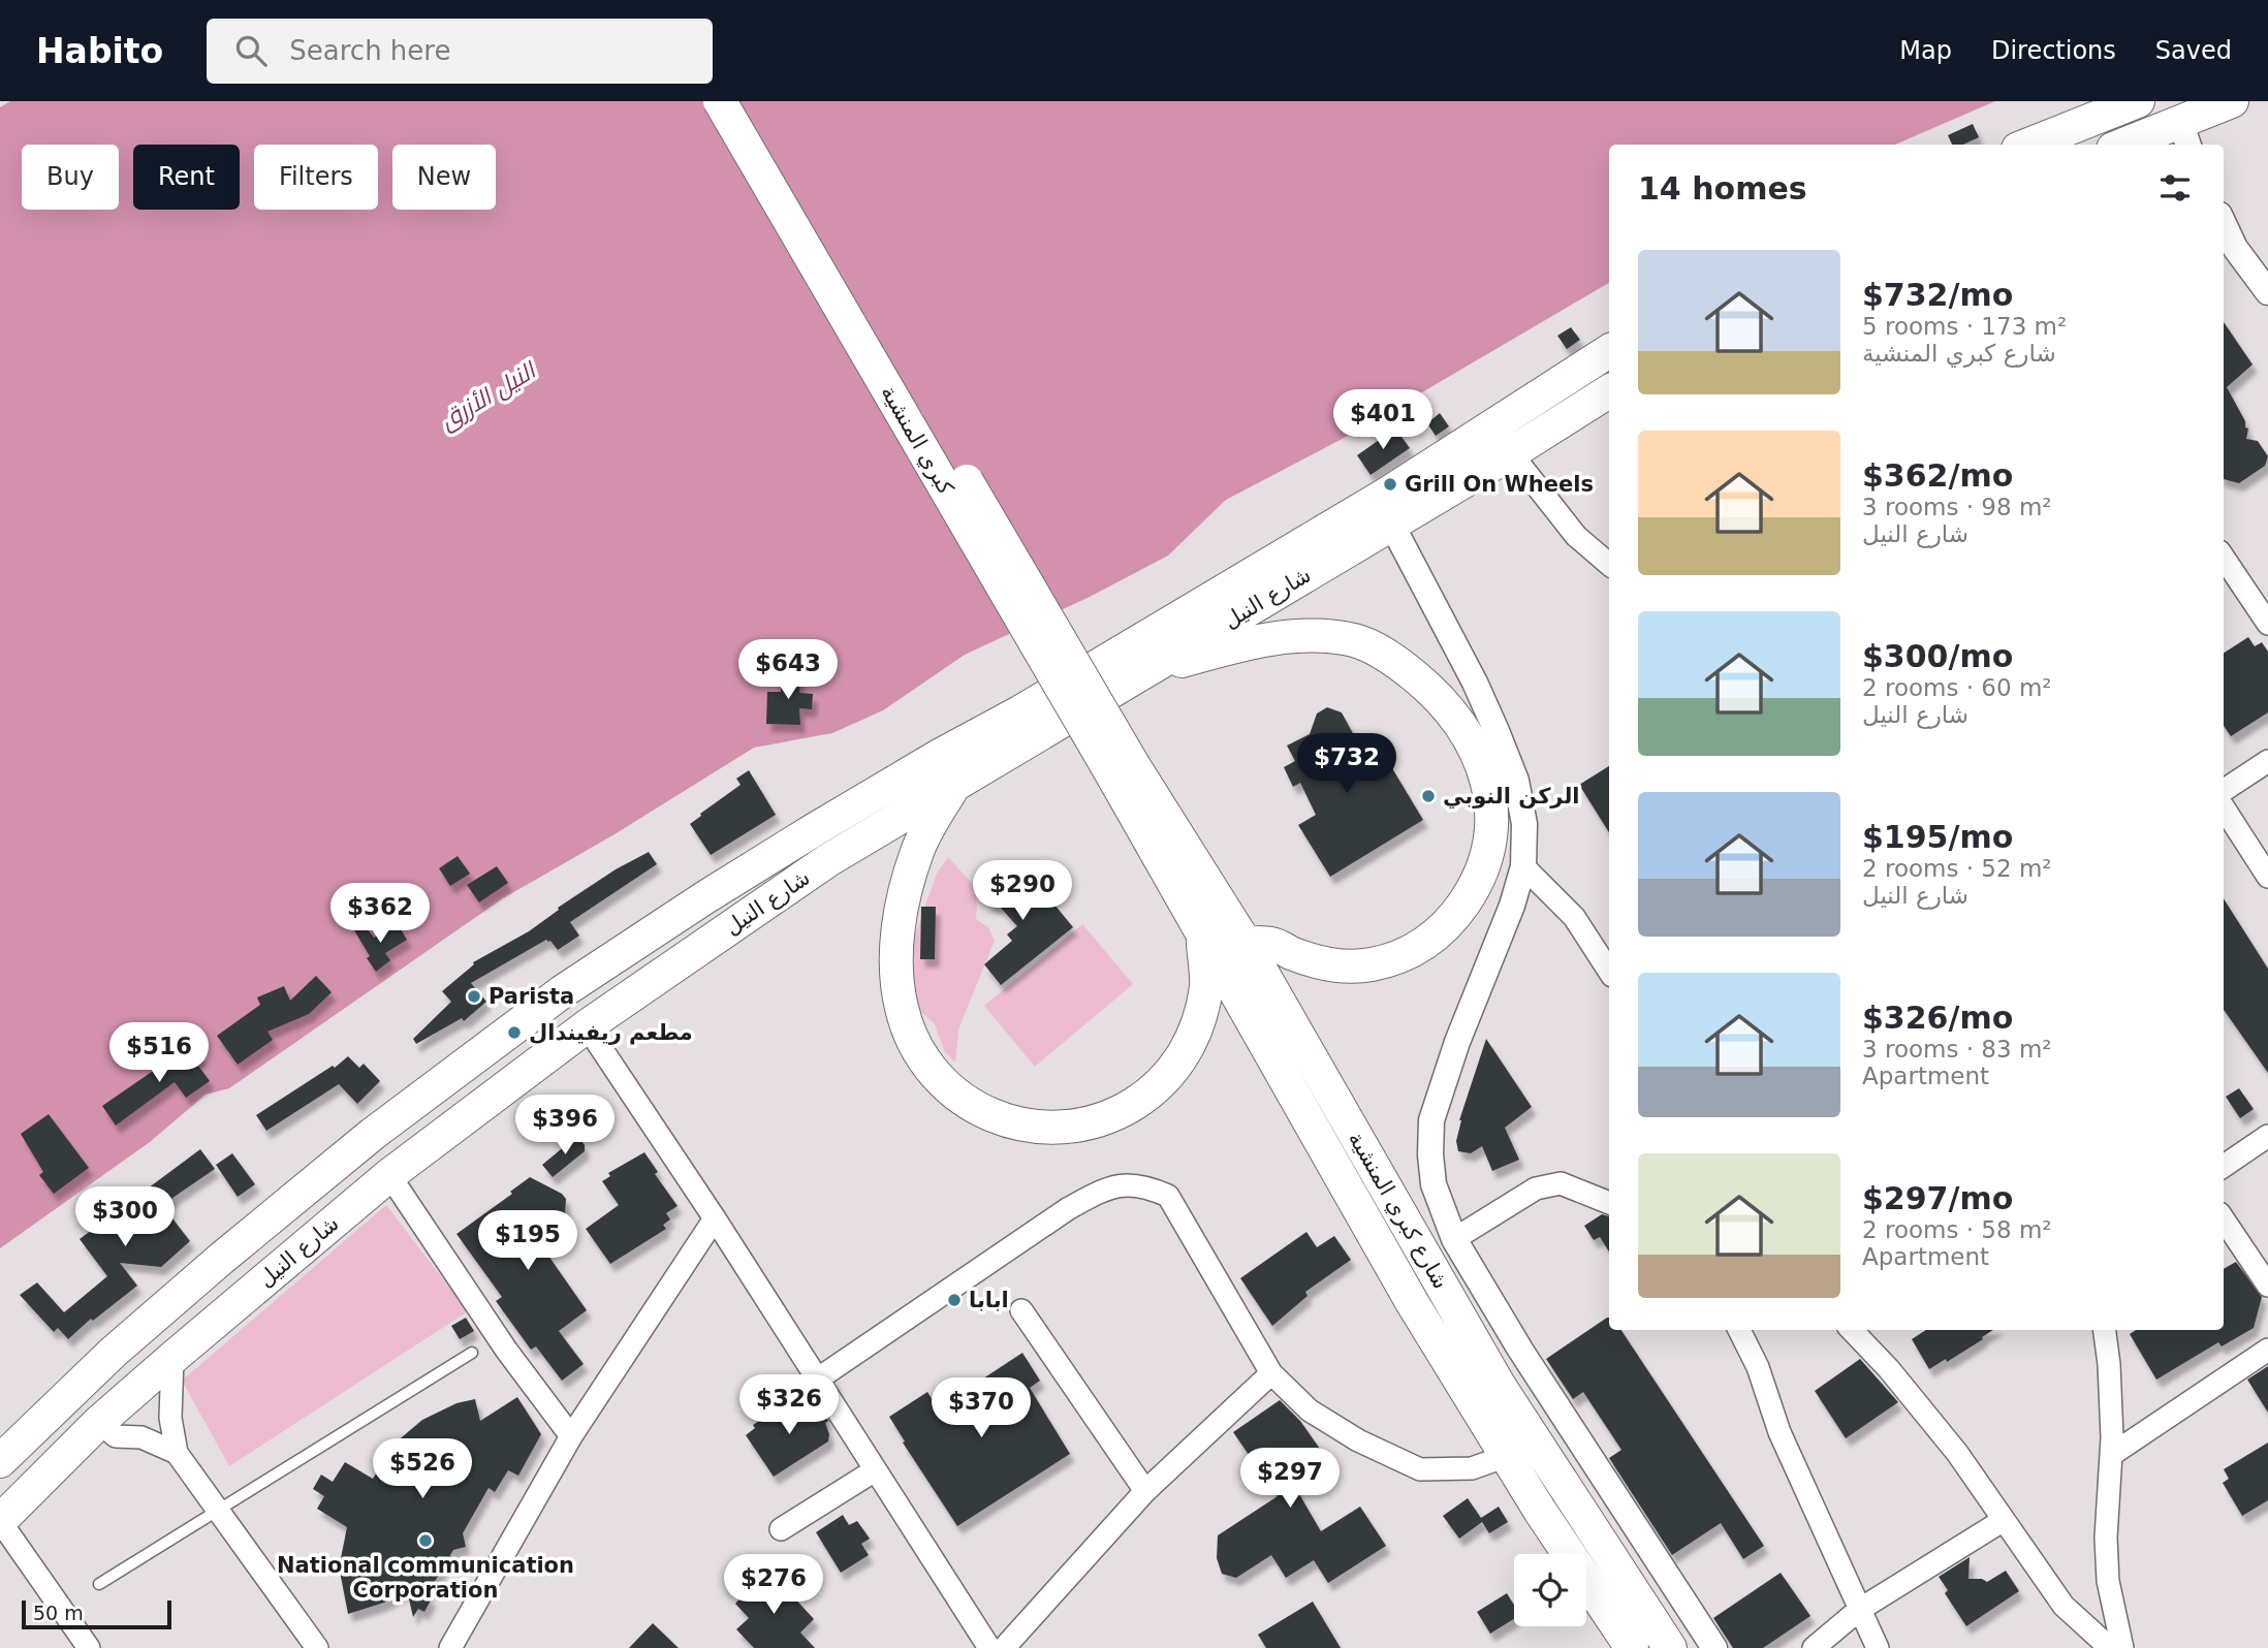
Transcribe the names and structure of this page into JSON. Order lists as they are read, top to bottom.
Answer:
{
  "streets": {
    "main road": ["كبري المنشية", "شارع النيل", "شارع كبري المنشية"]
  },
  "crossings": [
    ["كبري المنشية", "شارع كبري المنشية"]
  ],
  "water": ["النيل الأزرق"],
  "places": [
    "Grill On Wheels",
    "الركن النوبي",
    "Parista",
    "مطعم ريفيندال",
    "ابابا",
    "National communication Corporation"
  ],
  "scale_bar": "50 m",
  "page": {
    "header": "Habito",
    "search": "Search here",
    "nav": ["Map", "Directions", "Saved"],
    "chip": [
      "Buy",
      "Rent",
      "Filters",
      "New"
    ],
    "heading": "14 homes",
    "list": [
      {
        "name": "$732/mo",
        "note": "5 rooms · 173 m² · شارع كبري المنشية"
      },
      {
        "name": "$362/mo",
        "note": "3 rooms · 98 m² · شارع النيل"
      },
      {
        "name": "$300/mo",
        "note": "2 rooms · 60 m² · شارع النيل"
      },
      {
        "name": "$195/mo",
        "note": "2 rooms · 52 m² · شارع النيل"
      },
      {
        "name": "$326/mo",
        "note": "3 rooms · 83 m² · Apartment"
      },
      {
        "name": "$297/mo",
        "note": "2 rooms · 58 m² · Apartment"
      }
    ],
    "price": [
      "$401",
      "$643",
      "$732",
      "$290",
      "$362",
      "$516",
      "$396",
      "$300",
      "$195",
      "$326",
      "$370",
      "$526",
      "$297",
      "$276"
    ],
    "scale": "50 m"
  }
}
